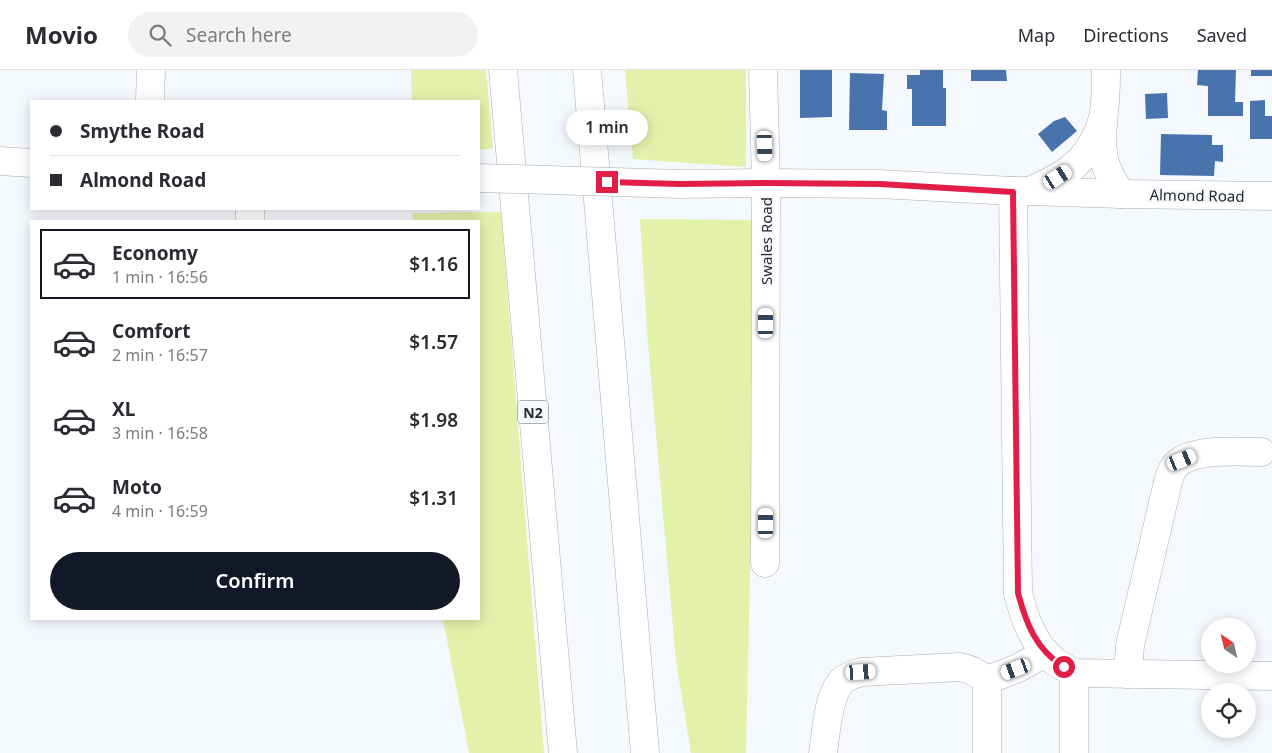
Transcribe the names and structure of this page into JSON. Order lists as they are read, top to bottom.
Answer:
{
  "streets": {
    "main road": ["Almond Road", "Swales Road", "N2"]
  },
  "crossings": [
    ["Almond Road", "Swales Road"]
  ],
  "north": "top left",
  "page": {
    "header": "Movio",
    "search": "Search here",
    "nav": ["Map", "Directions", "Saved"],
    "banner": ["Smythe Road", "Almond Road"],
    "bubble": "1 min",
    "list": [
      {
        "name": "Economy",
        "note": "1 min · 16:56",
        "value": "$1.16"
      },
      {
        "name": "Comfort",
        "note": "2 min · 16:57",
        "value": "$1.57"
      },
      {
        "name": "XL",
        "note": "3 min · 16:58",
        "value": "$1.98"
      },
      {
        "name": "Moto",
        "note": "4 min · 16:59",
        "value": "$1.31"
      }
    ],
    "buttons": "Confirm"
  }
}
